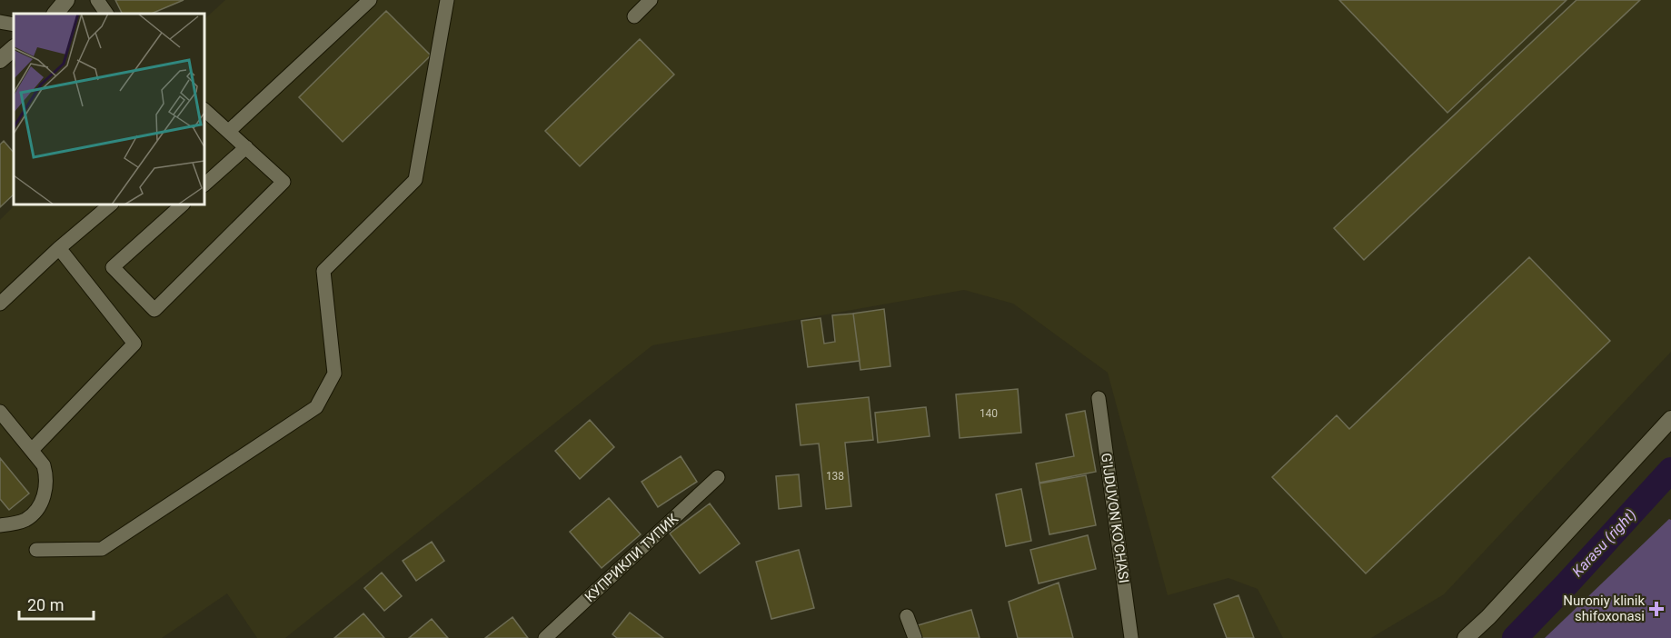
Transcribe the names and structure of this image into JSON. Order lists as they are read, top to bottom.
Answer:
{
  "streets": {
    "lane": ["G'IJDUVON KO'CHASI", "КУПРИКЛИ ТУПИК"]
  },
  "water": ["Karasu (right)"],
  "places": {
    "health": ["Nuroniy klinik shifoxonasi"]
  },
  "house_numbers": ["140", "138"],
  "scale_bar": "20 m"
}
